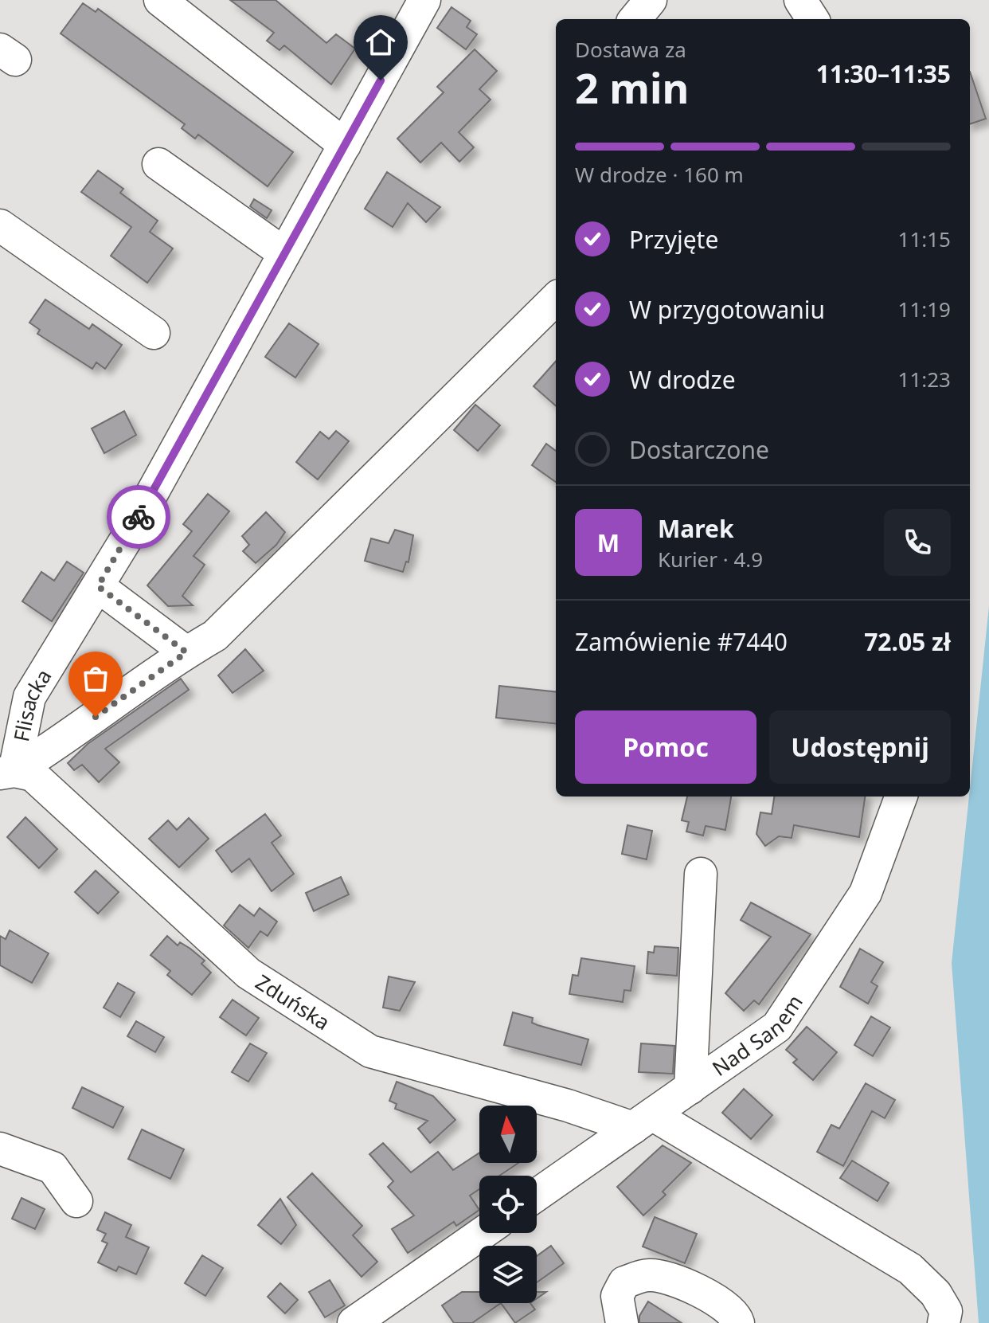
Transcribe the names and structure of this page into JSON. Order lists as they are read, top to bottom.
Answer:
{
  "streets": {
    "street": ["Flisacka", "Zduńska", "Nad Sanem"]
  },
  "crossings": [
    ["Flisacka", "Zduńska"],
    ["Zduńska", "Nad Sanem"]
  ],
  "north": "top",
  "page": {
    "heading": ["2 min", "Dostawa za", "11:30–11:35"],
    "panel": [
      "Marek",
      "Kurier · 4.9",
      "Zamówienie #7440",
      "72.05 zł"
    ],
    "bar": "W drodze · 160 m",
    "list": [
      ["Przyjęte", "11:15"],
      ["W przygotowaniu", "11:19"],
      ["W drodze", "11:23"],
      "Dostarczone"
    ],
    "round": "M",
    "buttons": ["Pomoc", "Udostępnij"]
  }
}
